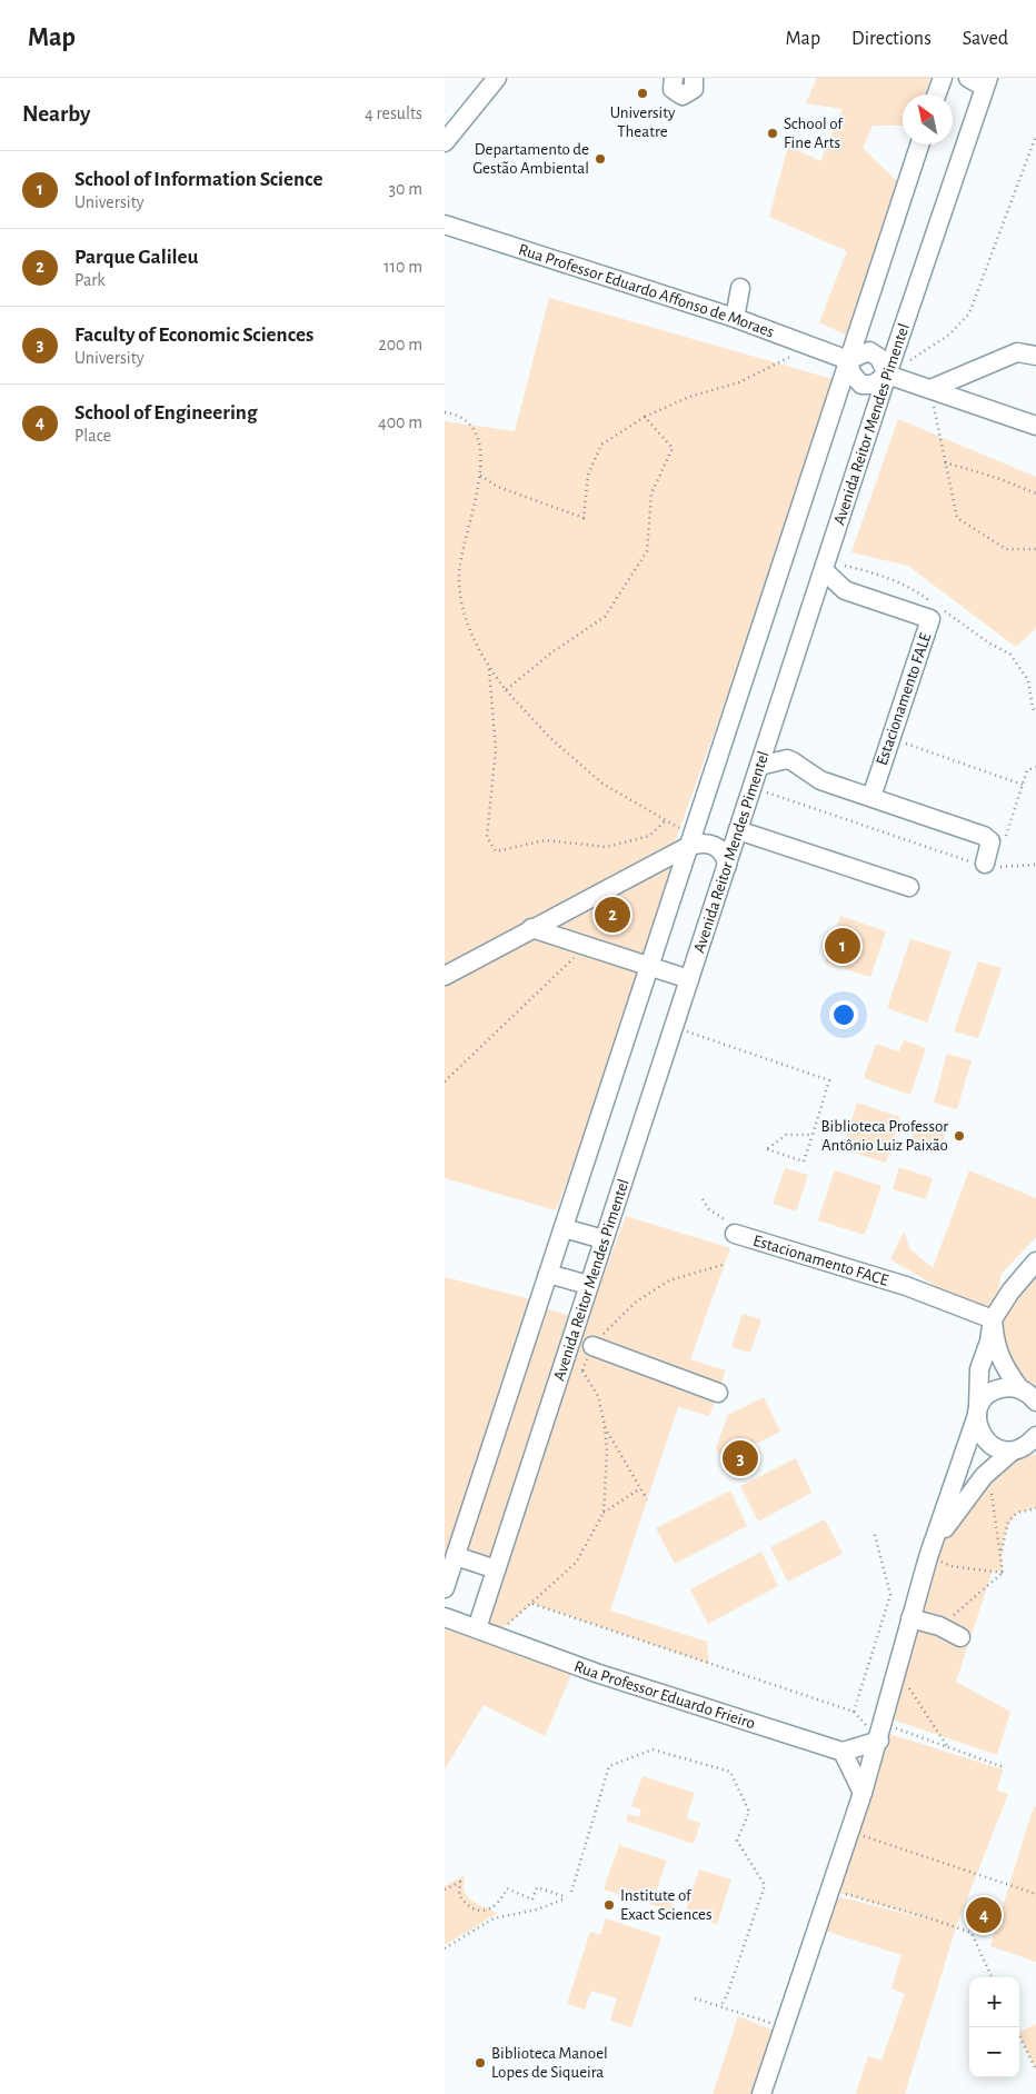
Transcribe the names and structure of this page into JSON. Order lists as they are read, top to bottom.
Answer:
{
  "streets": {
    "street": [
      "Rua Professor Eduardo Affonso de Moraes",
      "Avenida Reitor Mendes Pimentel",
      "Estacionamento FALE",
      "Estacionamento FACE",
      "Rua Professor Eduardo Frieiro"
    ]
  },
  "crossings": [
    ["Rua Professor Eduardo Affonso de Moraes", "Avenida Reitor Mendes Pimentel"],
    ["Avenida Reitor Mendes Pimentel", "Estacionamento FALE"],
    ["Avenida Reitor Mendes Pimentel", "Rua Professor Eduardo Frieiro"]
  ],
  "places": [
    "University Theatre",
    "School of Fine Arts",
    "Departamento de Gestão Ambiental",
    "Biblioteca Professor Antônio Luiz Paixão",
    "Institute of Exact Sciences",
    "Biblioteca Manoel Lopes de Siqueira"
  ],
  "north": "top left",
  "page": {
    "header": "Map",
    "nav": ["Map", "Directions", "Saved"],
    "heading": ["Nearby", "4 results"],
    "list": [
      {
        "mark": "1",
        "name": "School of Information Science",
        "note": "University",
        "value": "30 m"
      },
      {
        "mark": "2",
        "name": "Parque Galileu",
        "note": "Park",
        "value": "110 m"
      },
      {
        "mark": "3",
        "name": "Faculty of Economic Sciences",
        "note": "University",
        "value": "200 m"
      },
      {
        "mark": "4",
        "name": "School of Engineering",
        "note": "Place",
        "value": "400 m"
      }
    ],
    "pins": [
      "2",
      "1",
      "3",
      "4"
    ],
    "map_buttons": ["+", "−"]
  }
}
